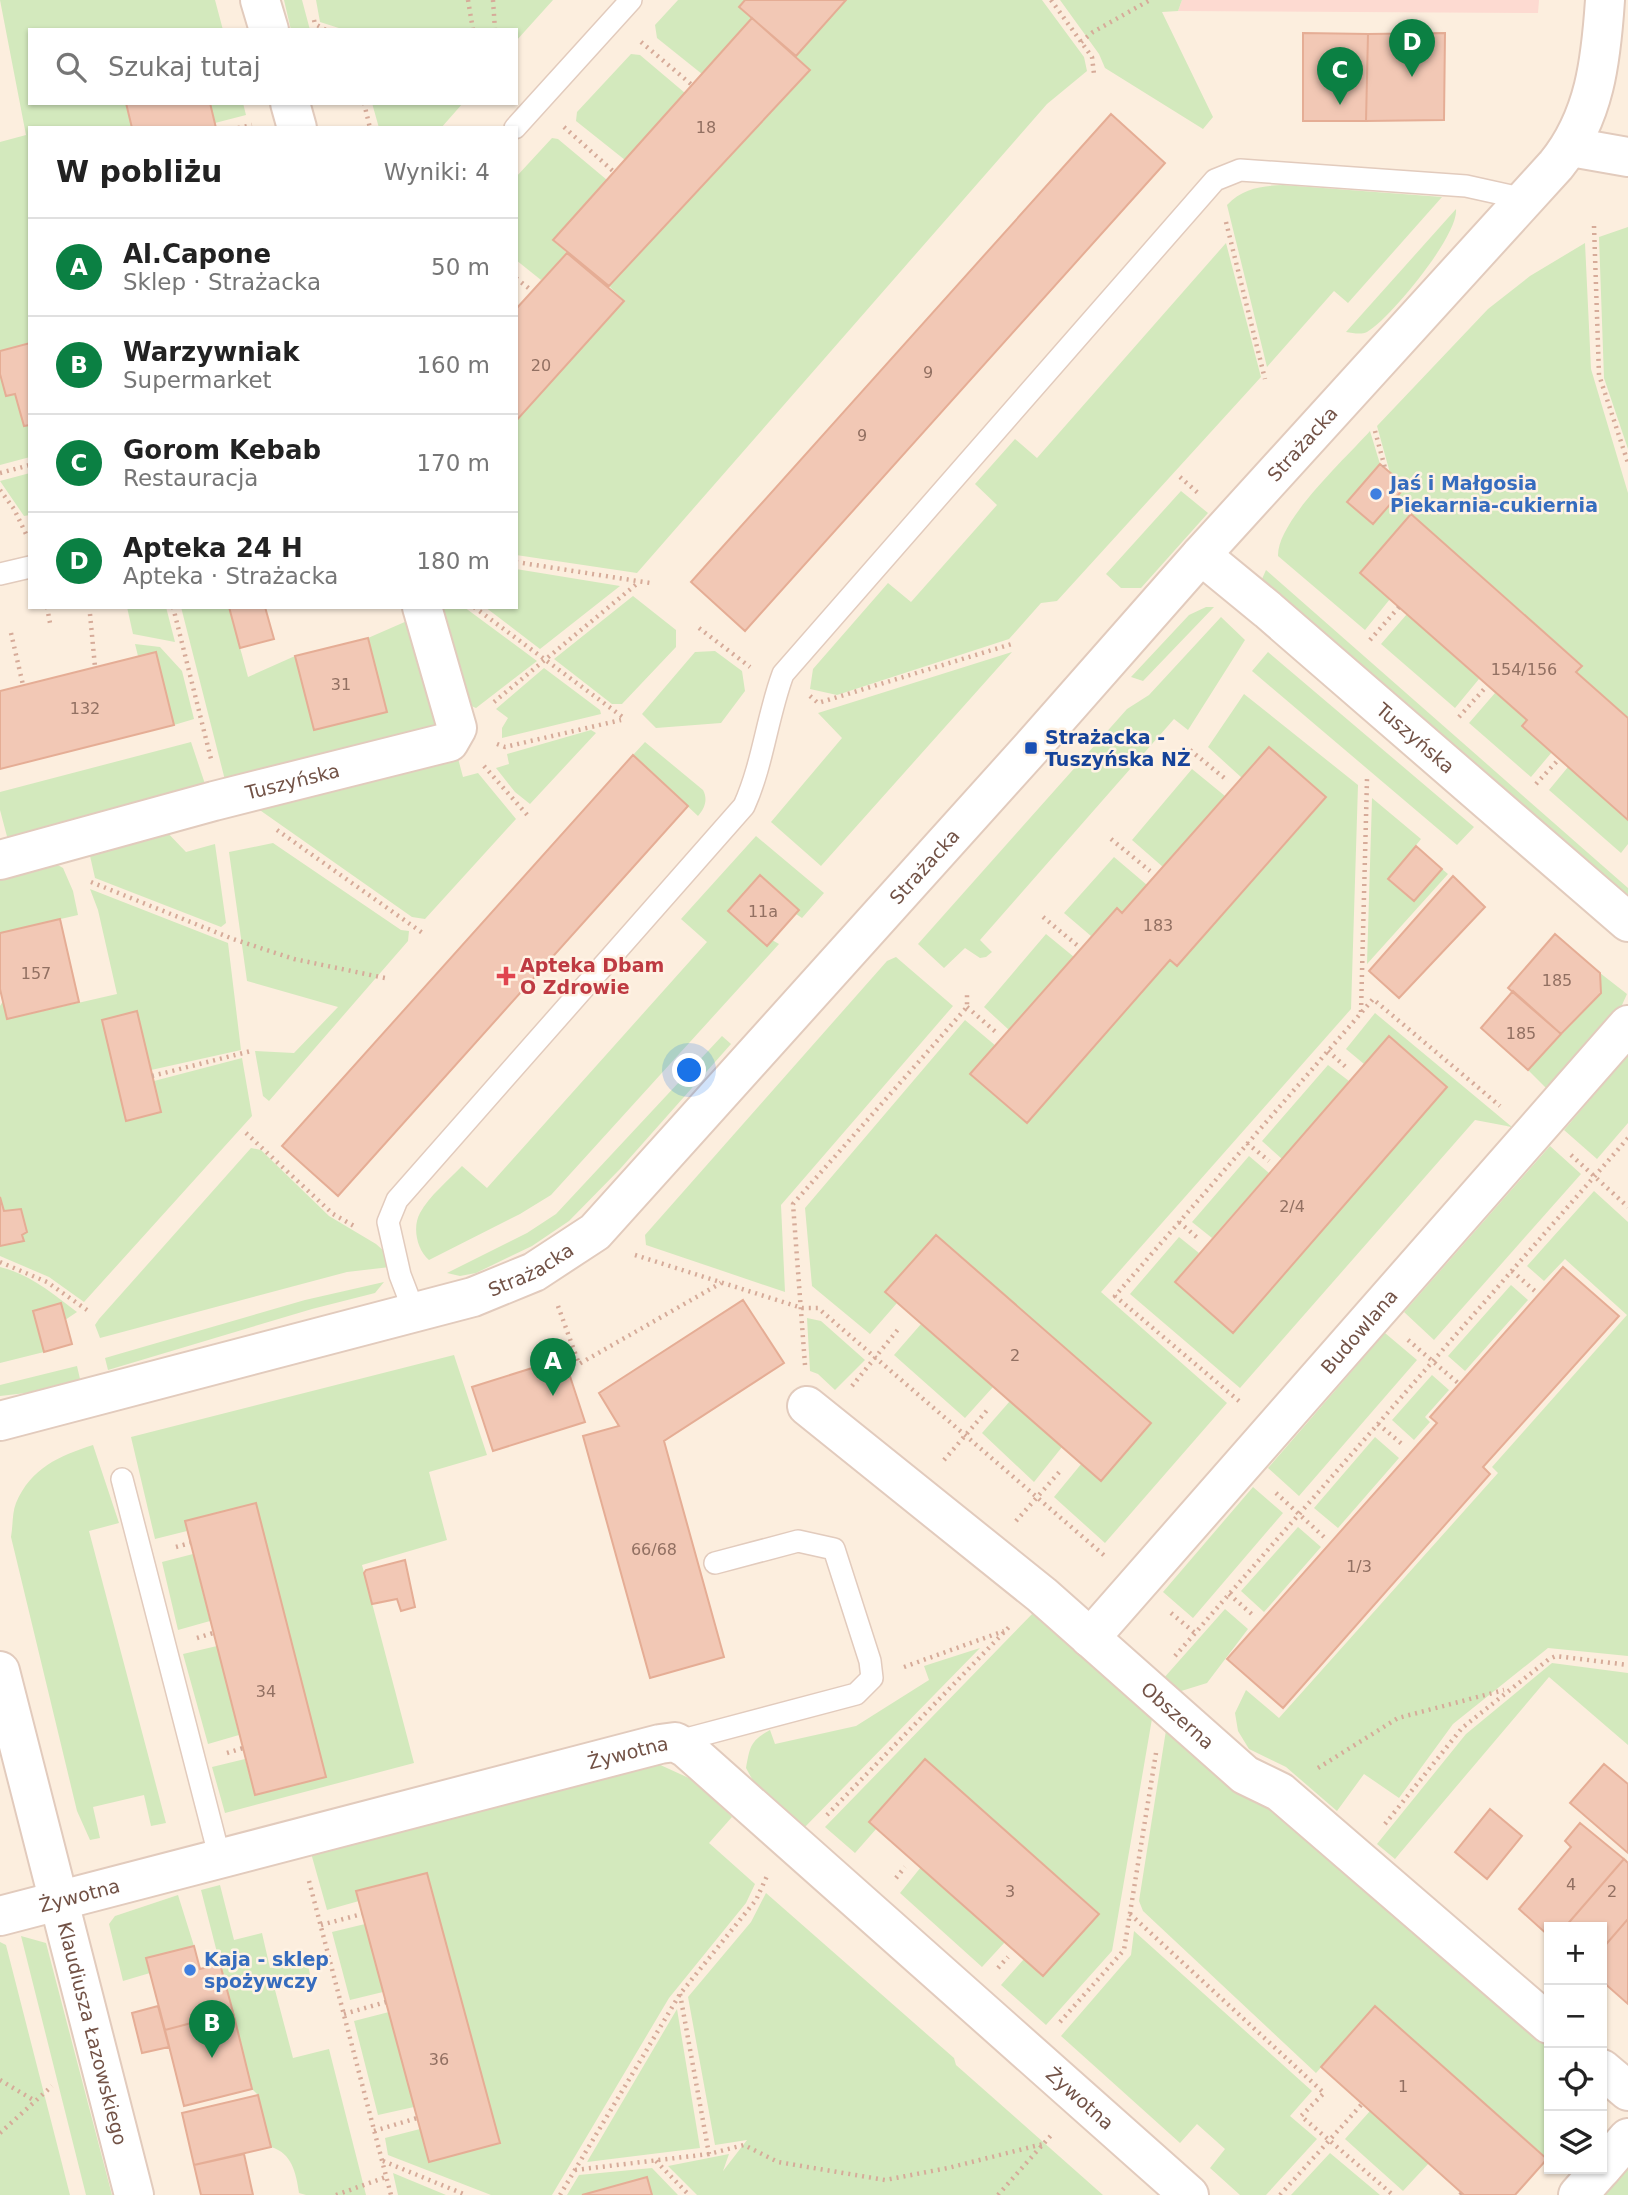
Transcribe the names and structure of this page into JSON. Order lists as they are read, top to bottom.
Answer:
{
  "streets": {
    "street": [
      "Strażacka",
      "Tuszyńska",
      "Budowlana",
      "Obszerna",
      "Żywotna",
      "Klaudiusza Łazowskiego"
    ]
  },
  "crossings": [
    ["Strażacka", "Tuszyńska"],
    ["Budowlana", "Obszerna"],
    ["Żywotna", "Klaudiusza Łazowskiego"]
  ],
  "places": {
    "other": ["Jaś i Małgosia Piekarnia-cukiernia", "Kaja - sklep spożywczy"],
    "transit": ["Strażacka - Tuszyńska NŻ"],
    "health": ["Apteka Dbam O Zdrowie"]
  },
  "house_numbers": [
    "18",
    "20",
    "9",
    "9",
    "154/156",
    "31",
    "132",
    "11a",
    "183",
    "157",
    "185",
    "185",
    "2/4",
    "2",
    "66/68",
    "1/3",
    "34",
    "4",
    "3",
    "2",
    "36",
    "1"
  ],
  "page": {
    "pins": [
      "D",
      "C",
      "A",
      "B"
    ],
    "search": "Szukaj tutaj",
    "heading": ["W pobliżu", "Wyniki: 4"],
    "list": [
      {
        "mark": "A",
        "name": "Al.Capone",
        "note": "Sklep · Strażacka",
        "value": "50 m"
      },
      {
        "mark": "B",
        "name": "Warzywniak",
        "note": "Supermarket",
        "value": "160 m"
      },
      {
        "mark": "C",
        "name": "Gorom Kebab",
        "note": "Restauracja",
        "value": "170 m"
      },
      {
        "mark": "D",
        "name": "Apteka 24 H",
        "note": "Apteka · Strażacka",
        "value": "180 m"
      }
    ],
    "map_buttons": ["+", "−"]
  }
}
